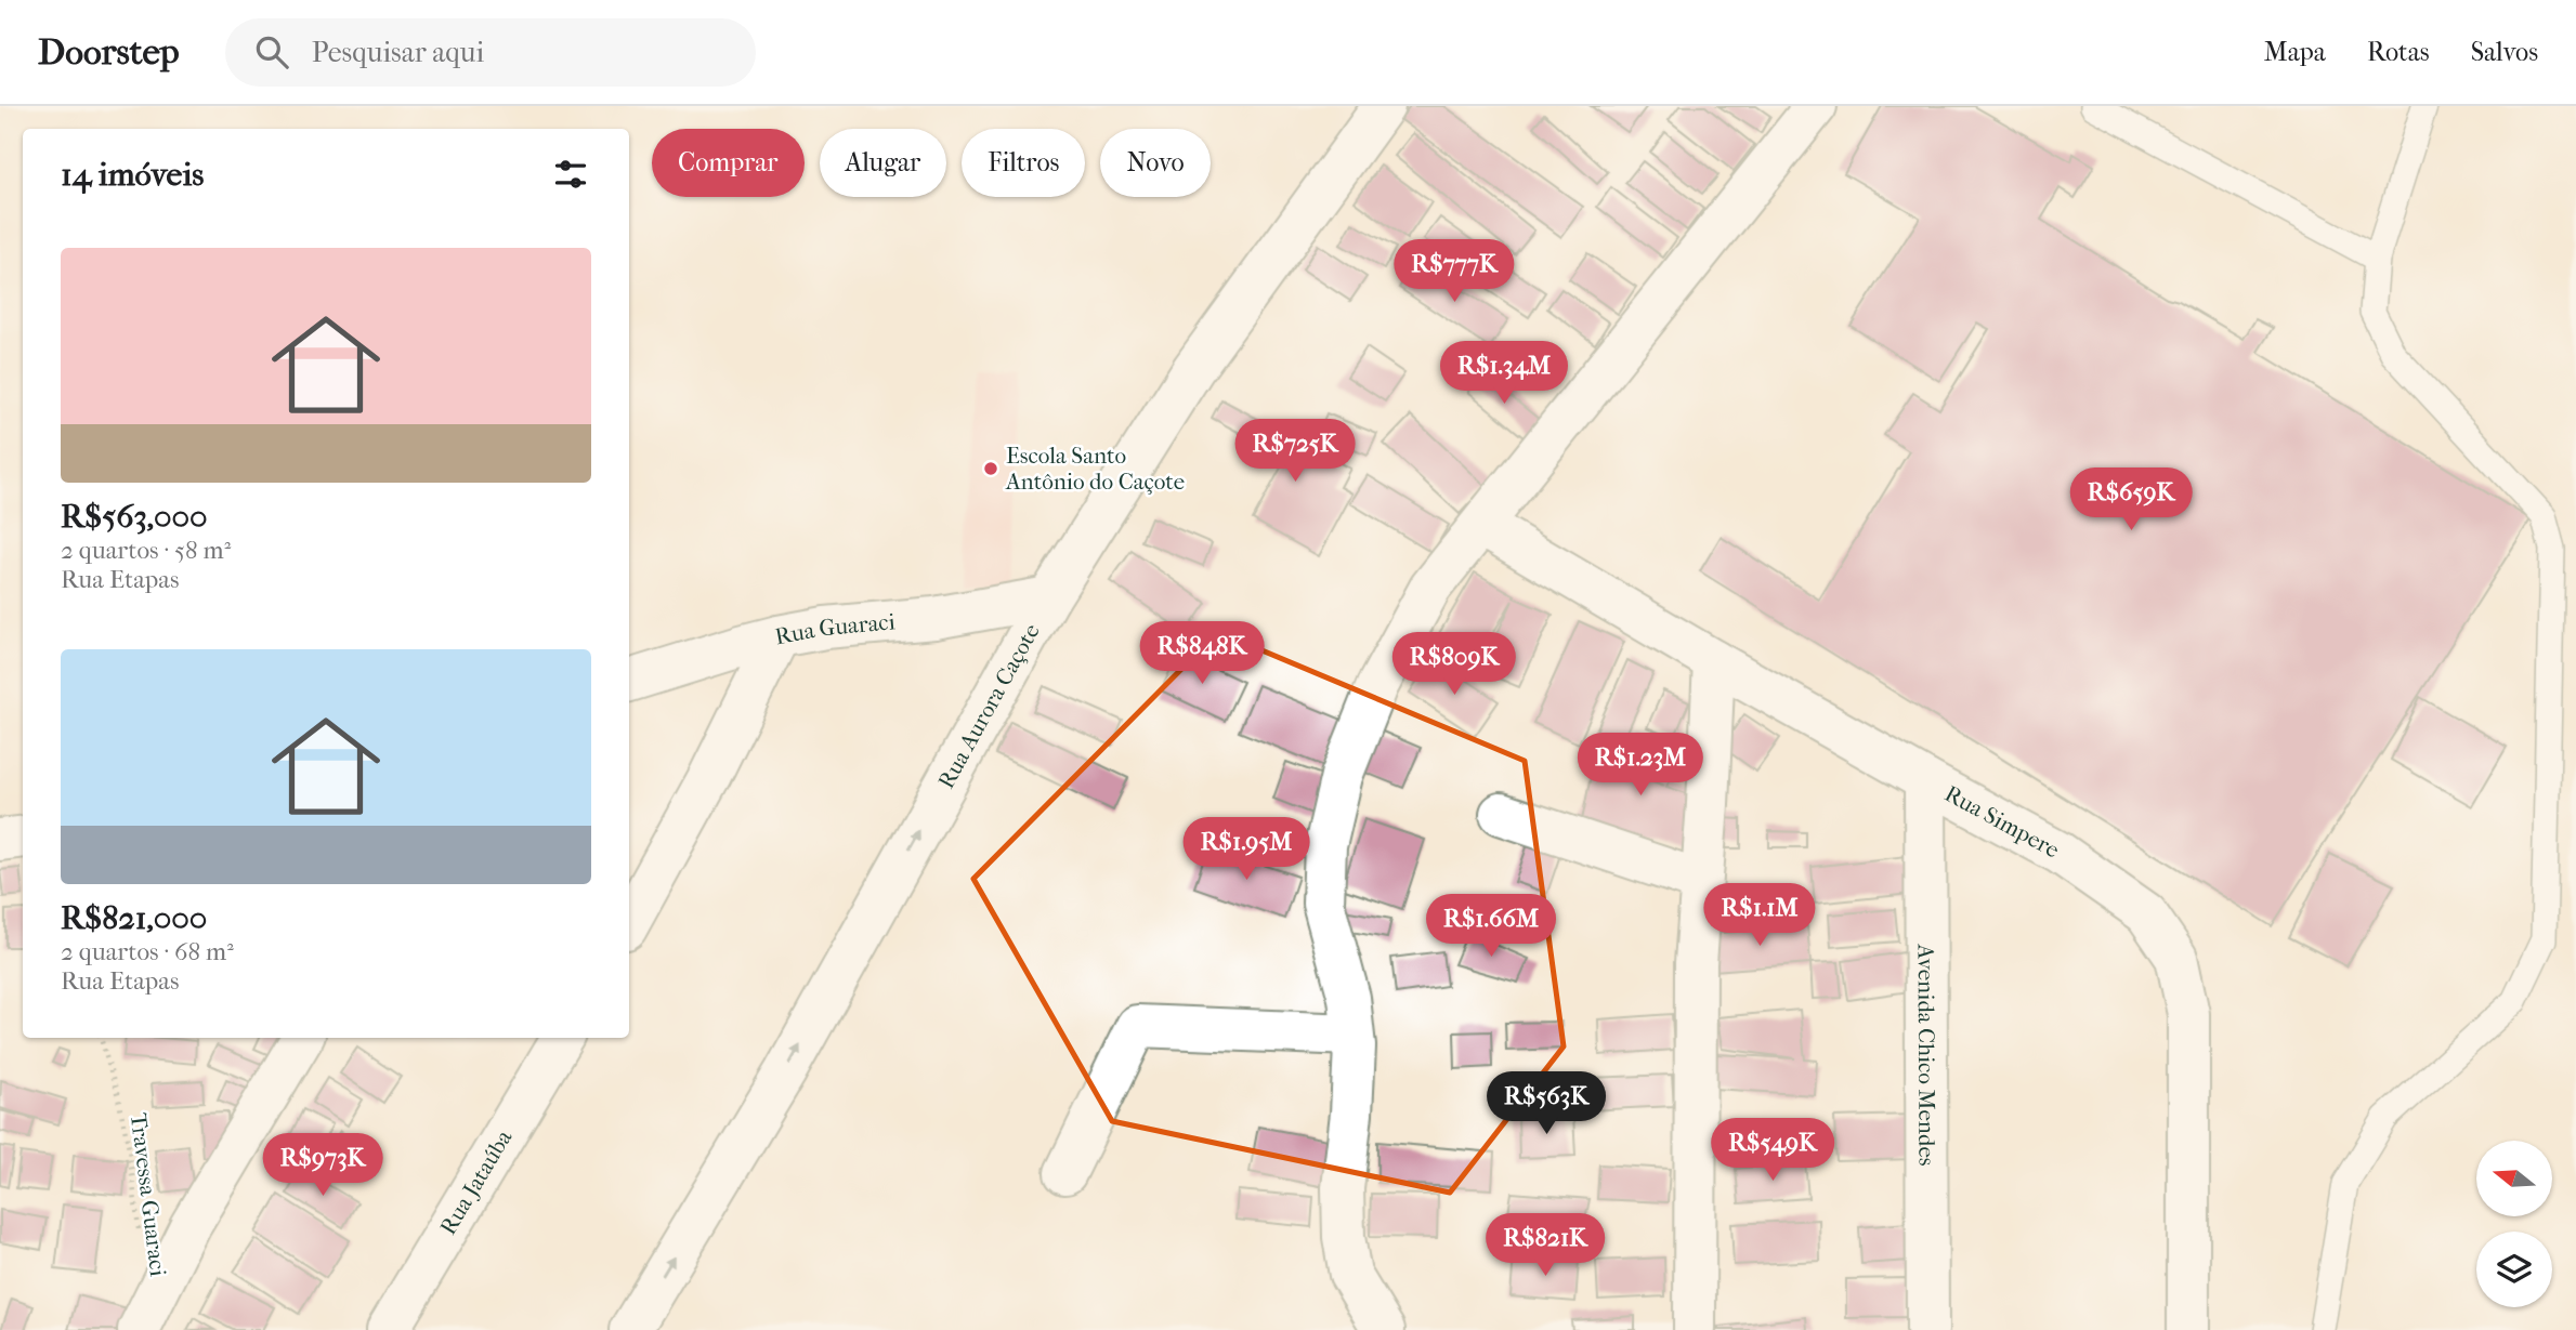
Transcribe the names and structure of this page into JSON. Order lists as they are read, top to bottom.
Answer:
{
  "streets": {
    "street": [
      "Rua Guaraci",
      "Rua Aurora Caçote",
      "Rua Simpere",
      "Avenida Chico Mendes",
      "Rua Jataúba"
    ],
    "path": ["Travessa Guaraci"]
  },
  "crossings": [
    ["Rua Guaraci", "Rua Aurora Caçote"],
    ["Rua Simpere", "Avenida Chico Mendes"]
  ],
  "places": ["Escola Santo Antônio do Caçote"],
  "north": "left",
  "page": {
    "header": "Doorstep",
    "search": "Pesquisar aqui",
    "nav": ["Mapa", "Rotas", "Salvos"],
    "chip": [
      "Comprar",
      "Alugar",
      "Filtros",
      "Novo"
    ],
    "heading": "14 imóveis",
    "list": [
      {
        "name": "R$563,000",
        "note": "2 quartos · 58 m² · Rua Etapas"
      },
      {
        "name": "R$821,000",
        "note": "2 quartos · 68 m² · Rua Etapas"
      }
    ],
    "price": [
      "R$777K",
      "R$1.34M",
      "R$725K",
      "R$659K",
      "R$848K",
      "R$809K",
      "R$1.23M",
      "R$1.95M",
      "R$1.1M",
      "R$1.66M",
      "R$563K",
      "R$549K",
      "R$973K",
      "R$821K"
    ]
  }
}
